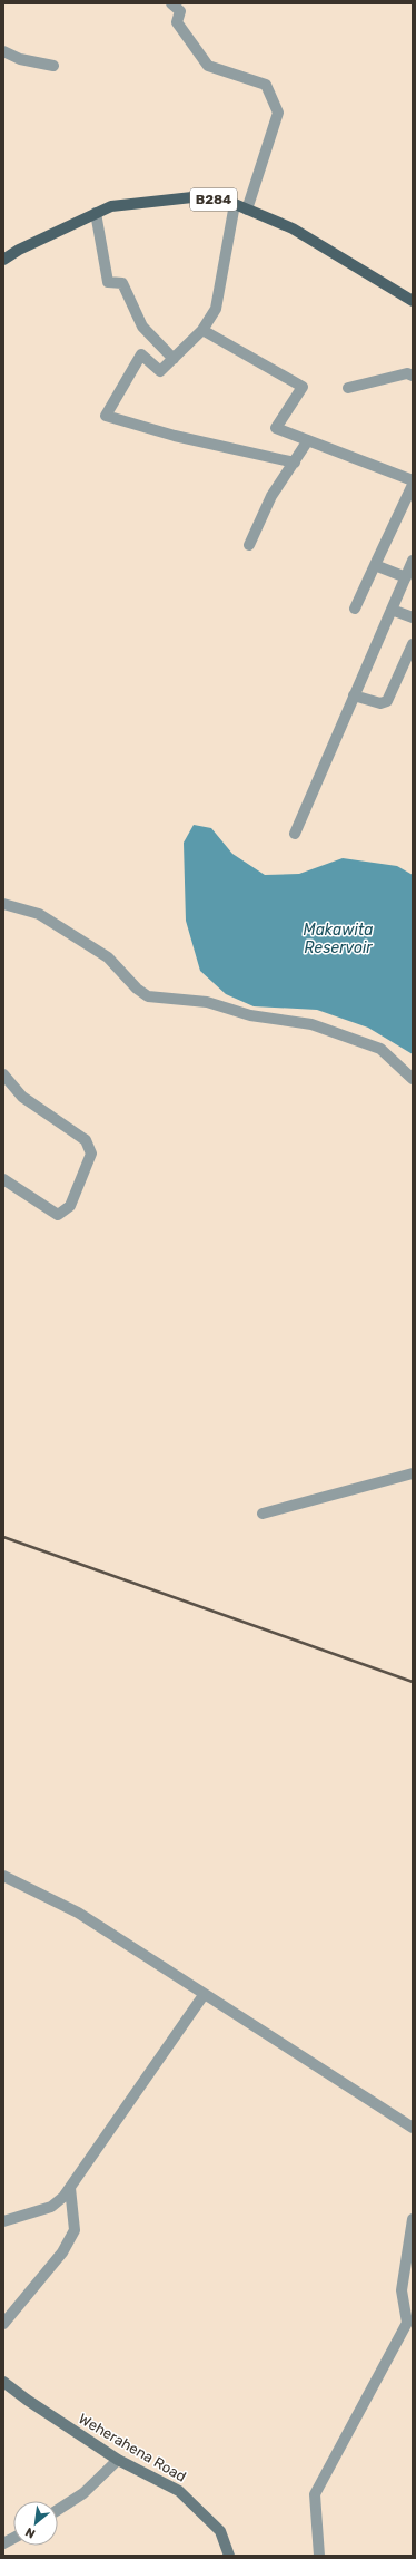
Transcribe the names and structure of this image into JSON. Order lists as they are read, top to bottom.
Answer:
{
  "streets": {
    "main road": ["B284", "Weherahena Road"]
  },
  "water": ["Makawita Reservoir"],
  "north": "bottom left"
}
